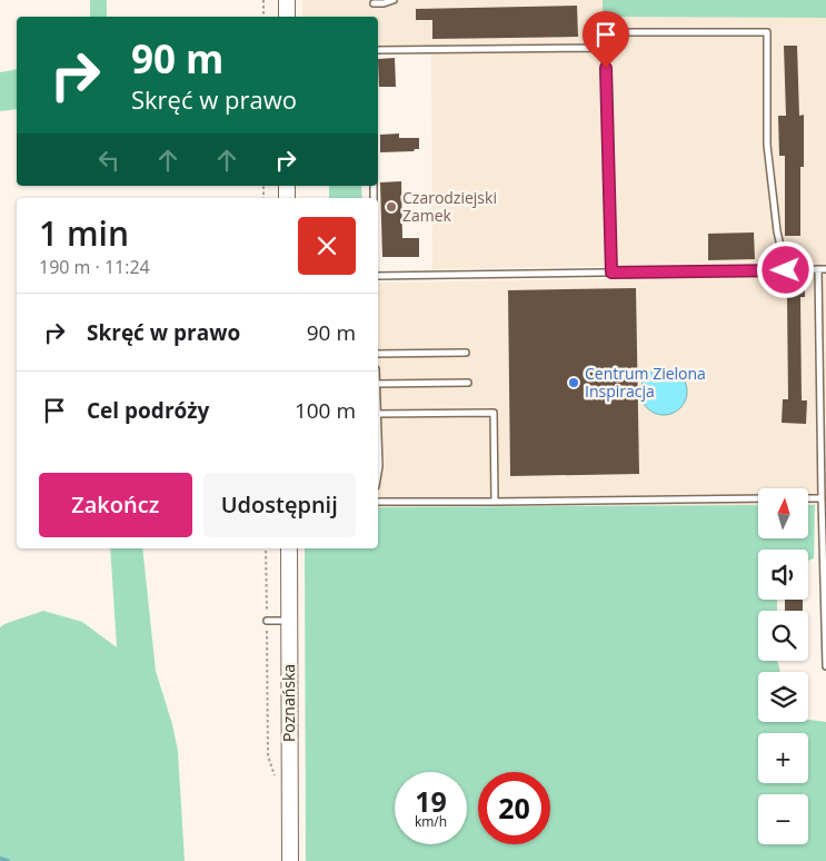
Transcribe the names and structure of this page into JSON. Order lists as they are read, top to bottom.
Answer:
{
  "streets": {
    "main road": ["Poznańska"]
  },
  "places": ["Czarodziejski Zamek", "Centrum Zielona Inspiracja"],
  "north": "top",
  "page": {
    "turn": ["90 m", "Skręć w prawo"],
    "heading": ["1 min", "190 m · 11:24"],
    "list": [
      {
        "name": "Skręć w prawo",
        "value": "90 m"
      },
      {
        "name": "Cel podróży",
        "value": "100 m"
      }
    ],
    "buttons": ["Zakończ", "Udostępnij"],
    "map_buttons": ["+", "−"],
    "speed": "19 km/h",
    "limit": "20"
  }
}
